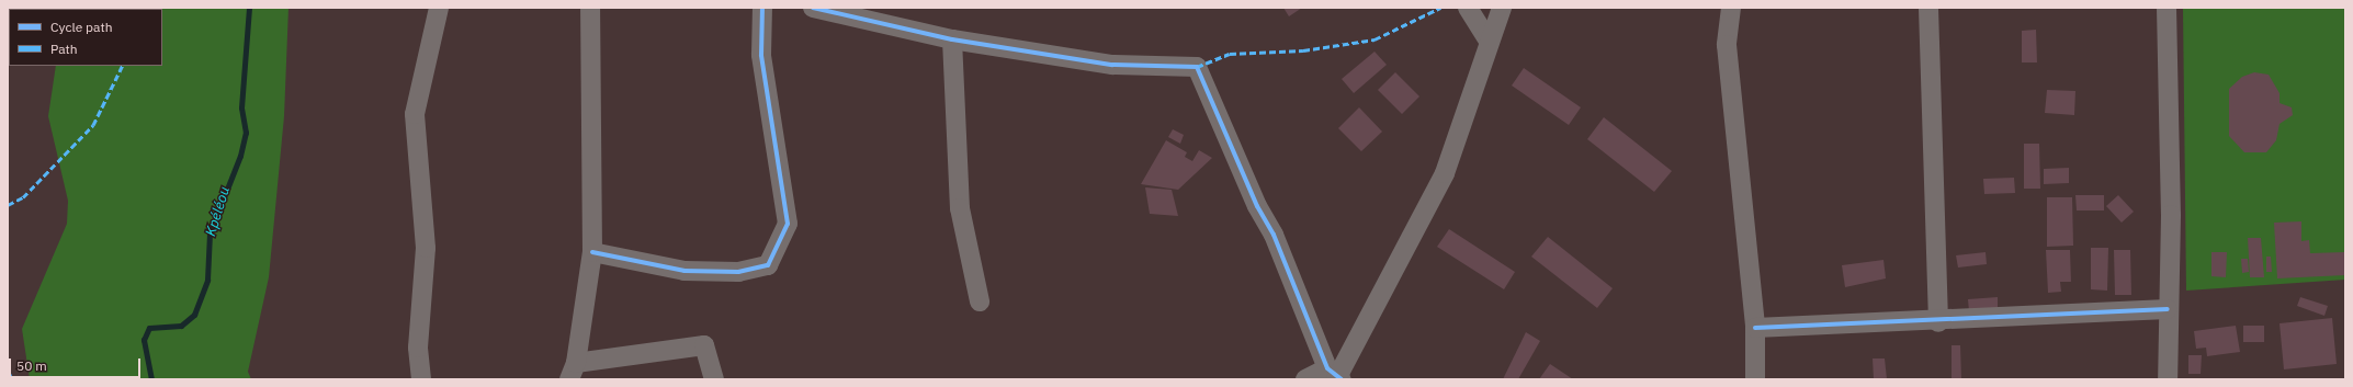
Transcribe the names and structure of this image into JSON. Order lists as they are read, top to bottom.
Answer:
{
  "water": ["Kpéléou"],
  "legend": ["Cycle path", "Path"],
  "scale_bar": "50 m"
}
